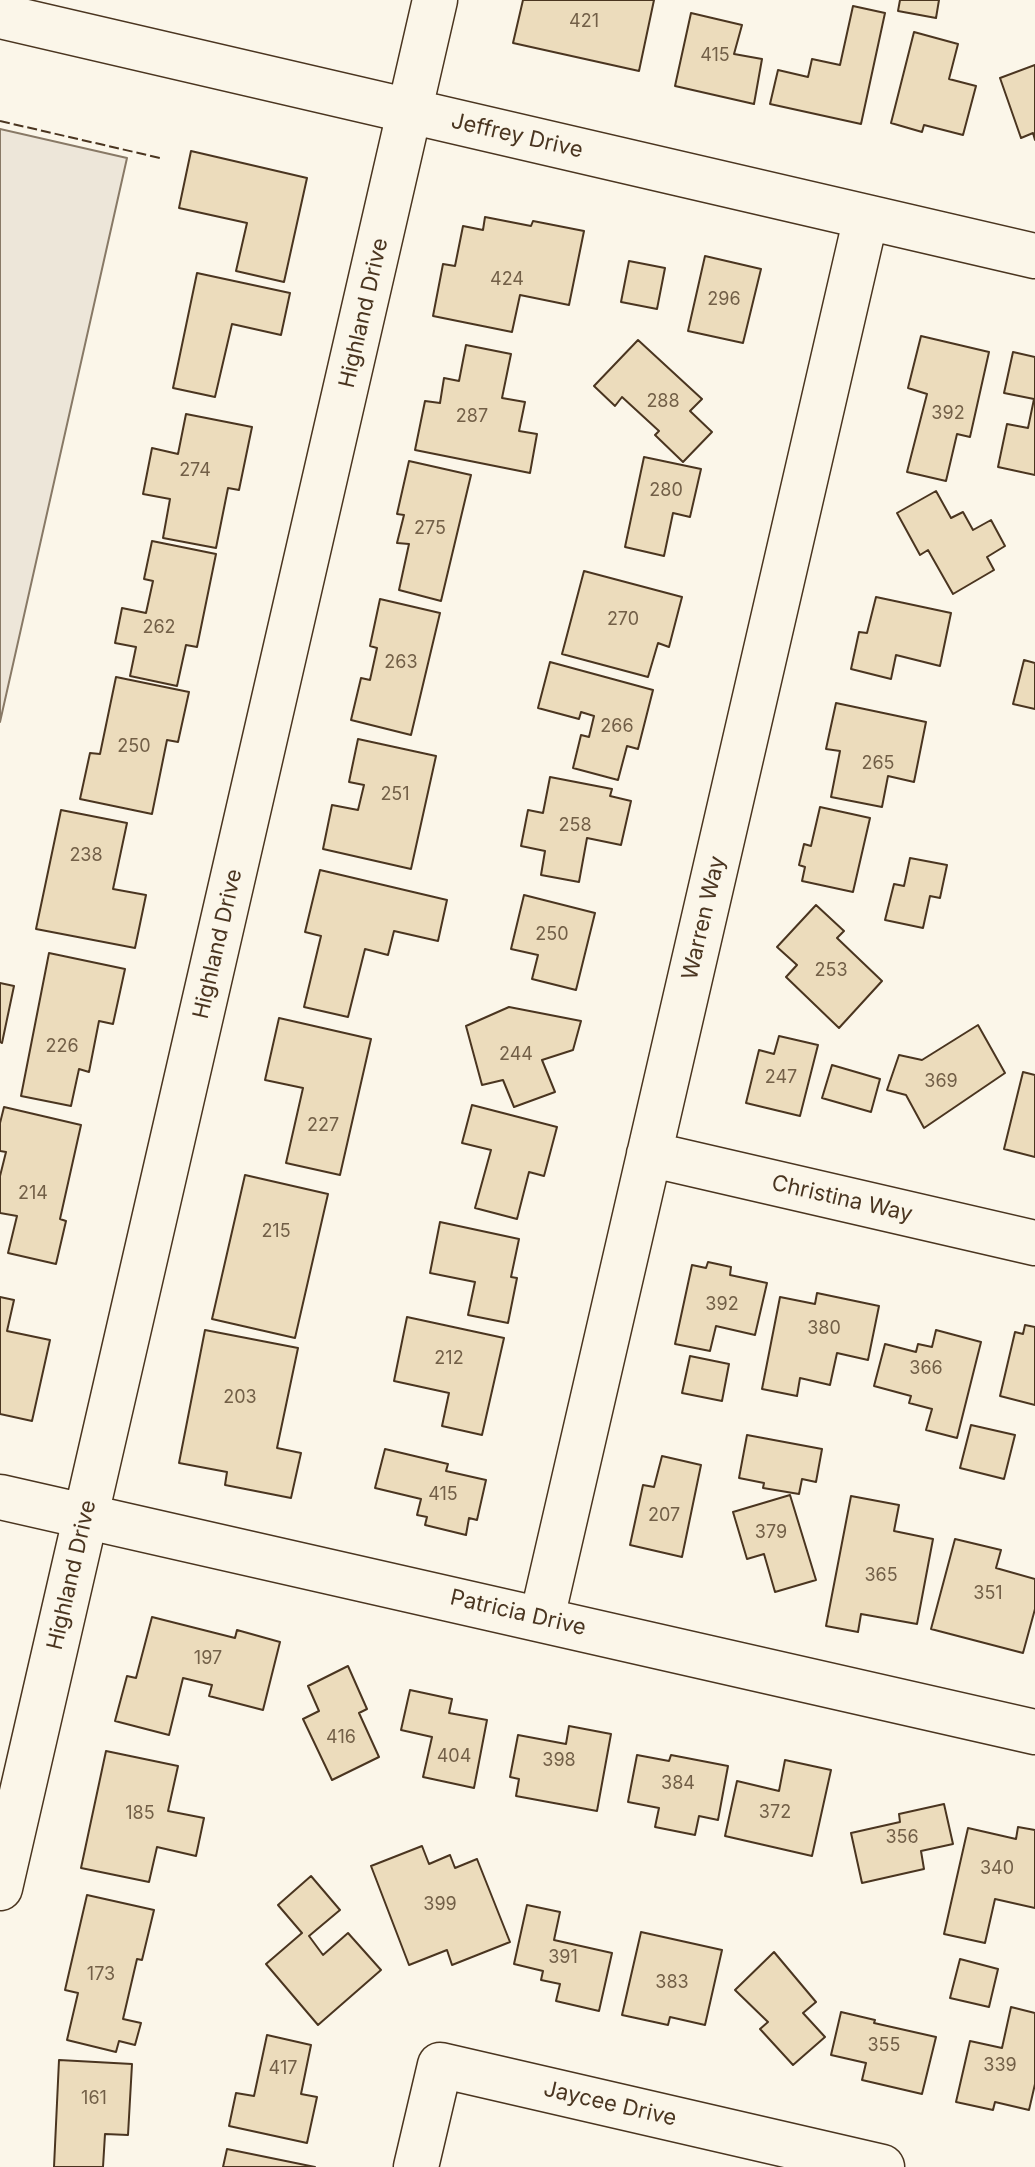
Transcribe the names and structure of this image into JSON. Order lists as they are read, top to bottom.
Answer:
{
  "streets": {
    "street": [
      "Jeffrey Drive",
      "Highland Drive",
      "Warren Way",
      "Christina Way",
      "Patricia Drive",
      "Jaycee Drive"
    ]
  },
  "crossings": [
    ["Jeffrey Drive", "Highland Drive"],
    ["Jeffrey Drive", "Warren Way"],
    ["Highland Drive", "Patricia Drive"],
    ["Warren Way", "Christina Way"],
    ["Warren Way", "Patricia Drive"]
  ],
  "house_numbers": [
    "421",
    "415",
    "424",
    "296",
    "288",
    "392",
    "287",
    "274",
    "280",
    "275",
    "270",
    "262",
    "263",
    "266",
    "250",
    "265",
    "251",
    "258",
    "238",
    "250",
    "253",
    "226",
    "244",
    "247",
    "369",
    "227",
    "214",
    "215",
    "392",
    "380",
    "212",
    "366",
    "203",
    "415",
    "207",
    "379",
    "365",
    "351",
    "197",
    "416",
    "404",
    "398",
    "384",
    "372",
    "185",
    "356",
    "340",
    "399",
    "391",
    "173",
    "383",
    "355",
    "339",
    "417",
    "161"
  ]
}
